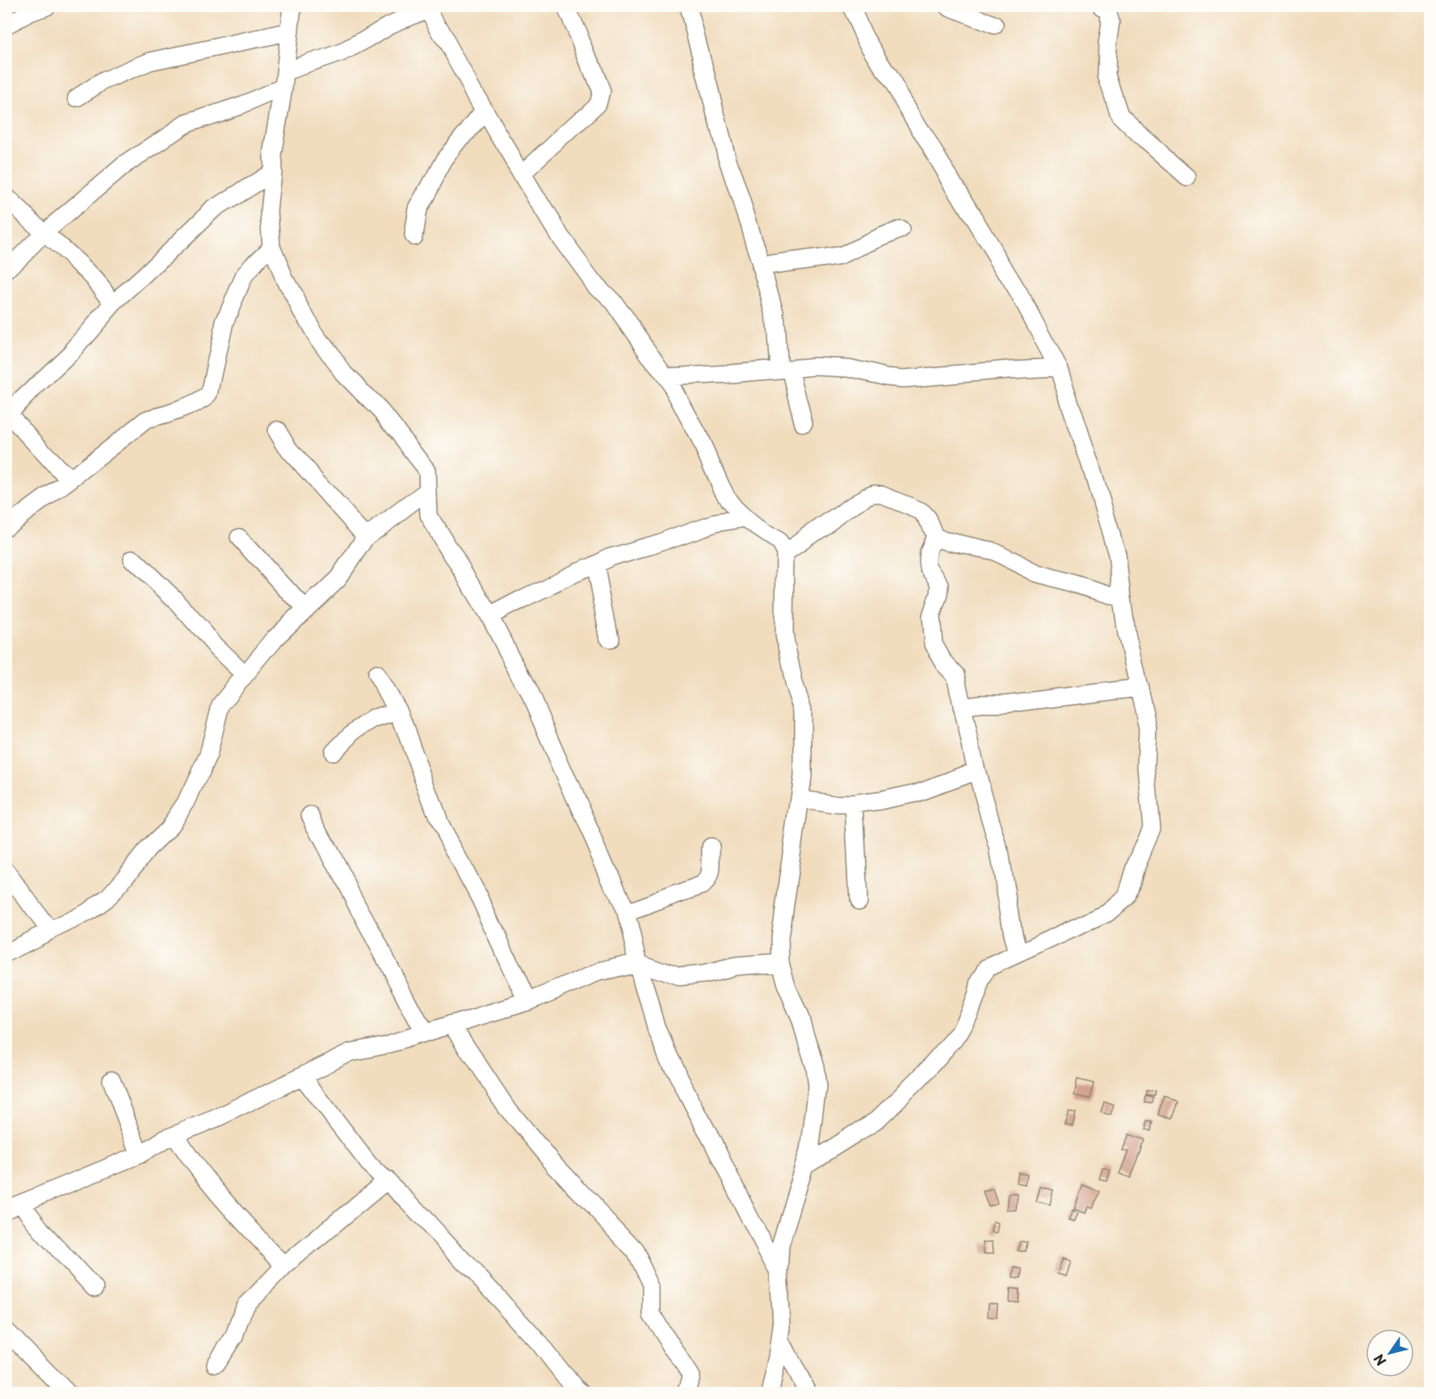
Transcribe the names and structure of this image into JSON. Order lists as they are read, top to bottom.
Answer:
{
  "north": "bottom left"
}
